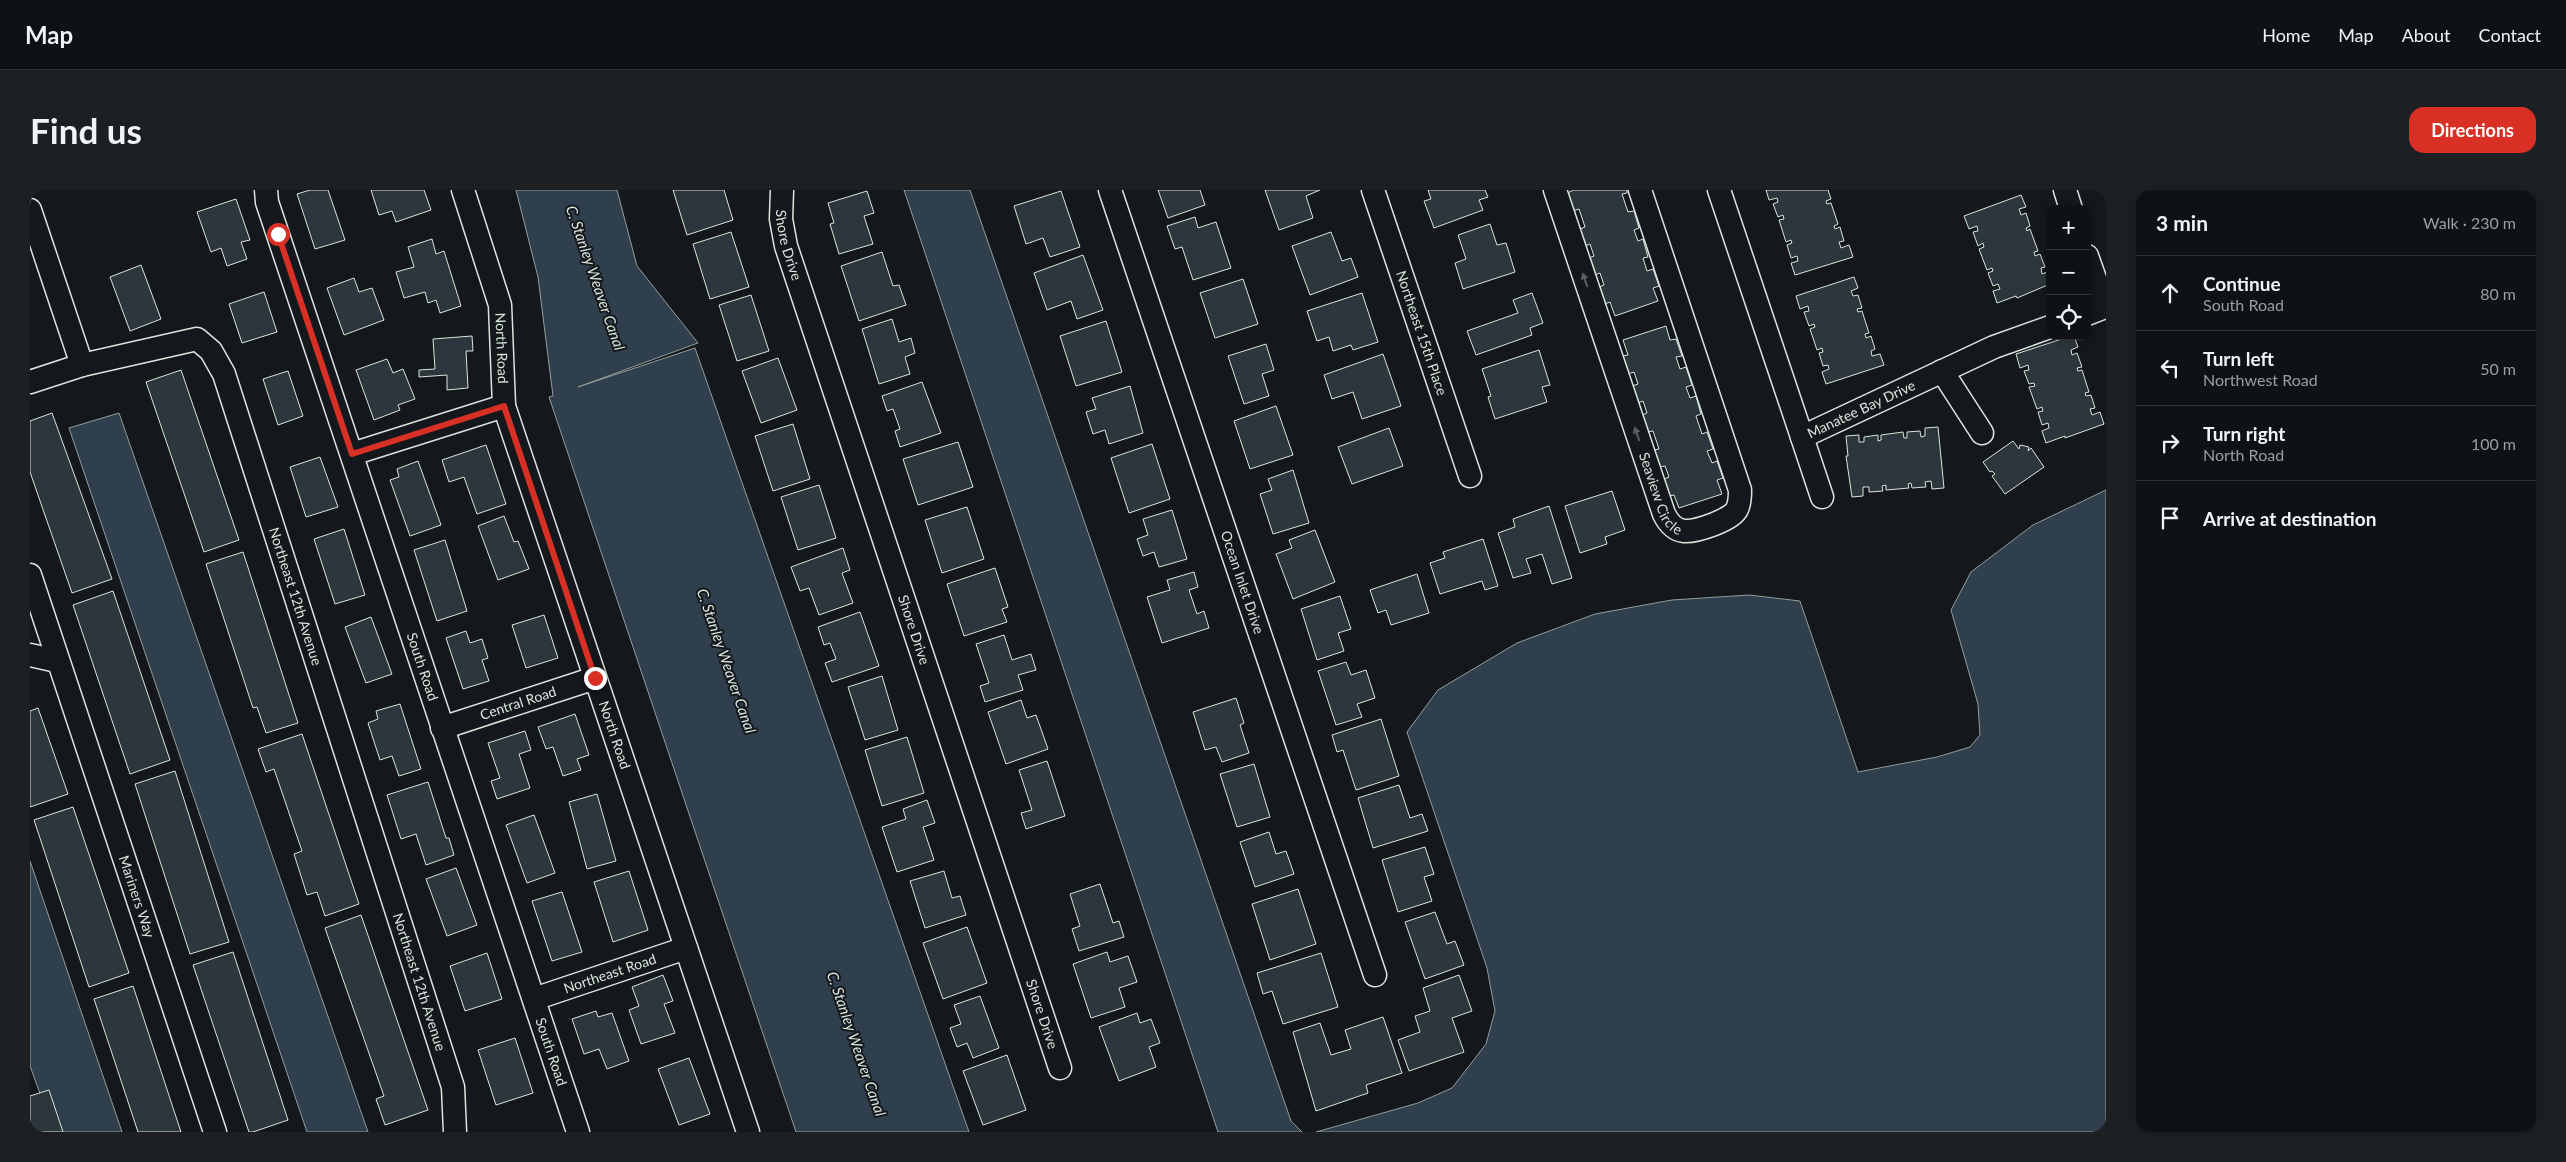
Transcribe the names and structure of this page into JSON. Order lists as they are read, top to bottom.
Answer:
{
  "streets": {
    "street": [
      "Shore Drive",
      "Northeast 15th Place",
      "North Road",
      "Manatee Bay Drive",
      "Seaview Circle",
      "Ocean Inlet Drive",
      "Northeast 12th Avenue",
      "South Road",
      "Central Road",
      "Mariners Way",
      "Northeast Road"
    ]
  },
  "crossings": [
    ["North Road", "Central Road"],
    ["North Road", "Northeast Road"],
    ["South Road", "Central Road"],
    ["South Road", "Northeast Road"]
  ],
  "water": ["C. Stanley Weaver Canal"],
  "page": {
    "header": "Map",
    "nav": [
      "Home",
      "Map",
      "About",
      "Contact"
    ],
    "buttons": "Directions",
    "title": "Find us",
    "heading": ["3 min", "Walk · 230 m"],
    "map_buttons": ["+", "−"],
    "list": [
      ["Continue", "South Road", "80 m"],
      ["Turn left", "Northwest Road", "50 m"],
      ["Turn right", "North Road", "100 m"],
      "Arrive at destination"
    ]
  }
}
